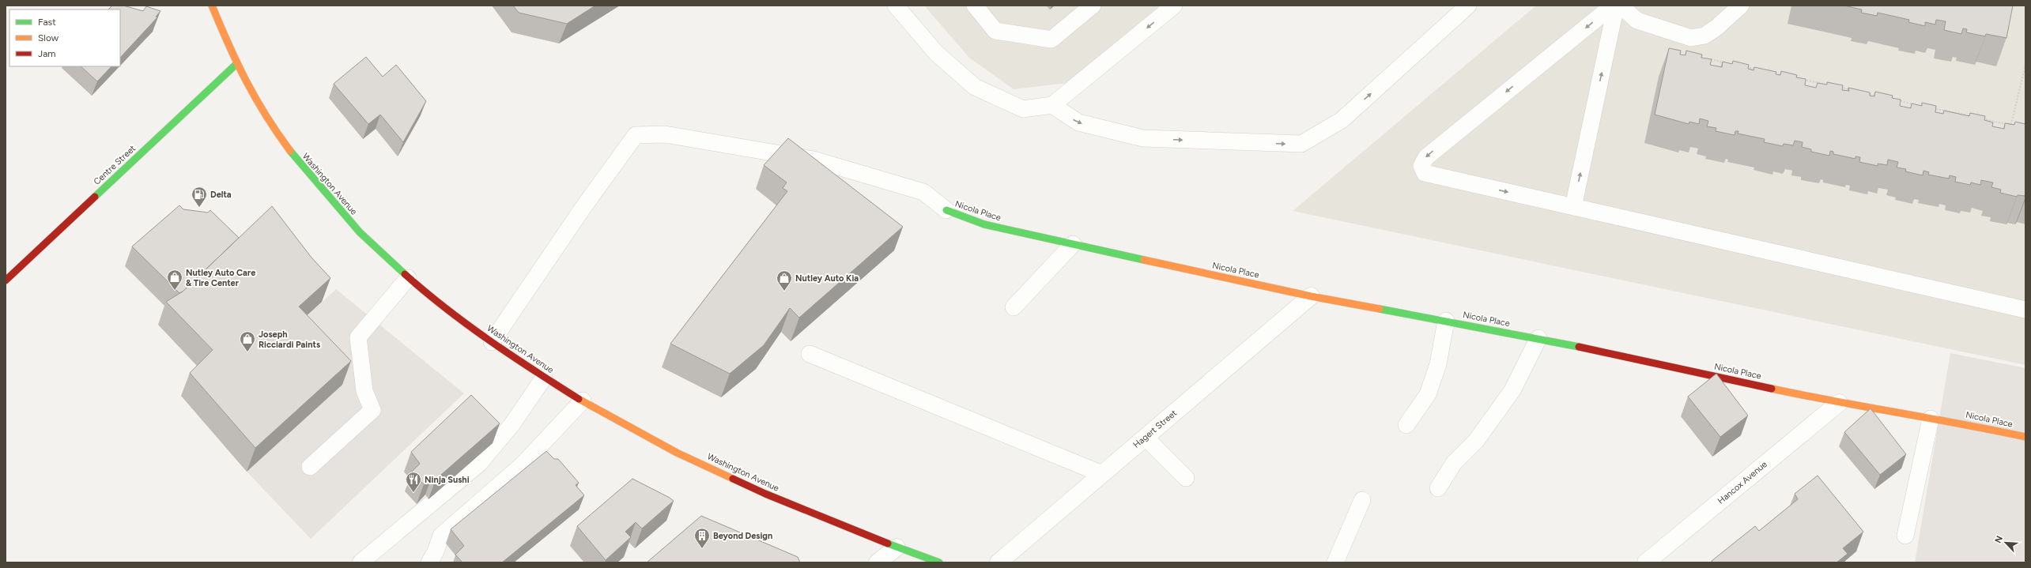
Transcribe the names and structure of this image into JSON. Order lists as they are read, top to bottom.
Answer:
{
  "streets": {
    "street": [
      "Centre Street",
      "Washington Avenue",
      "Nicola Place",
      "Hagert Street",
      "Hancox Avenue"
    ]
  },
  "crossings": [
    ["Centre Street", "Washington Avenue"],
    ["Nicola Place", "Hagert Street"],
    ["Nicola Place", "Hancox Avenue"]
  ],
  "places": {
    "fuel station": ["Delta"],
    "shop": ["Nutley Auto Care & Tire Center", "Nutley Auto Kia", "Joseph Ricciardi Paints"],
    "restaurant": ["Ninja Sushi"],
    "building": ["Beyond Design"]
  },
  "legend": ["Fast", "Slow", "Jam"],
  "north": "top left"
}
